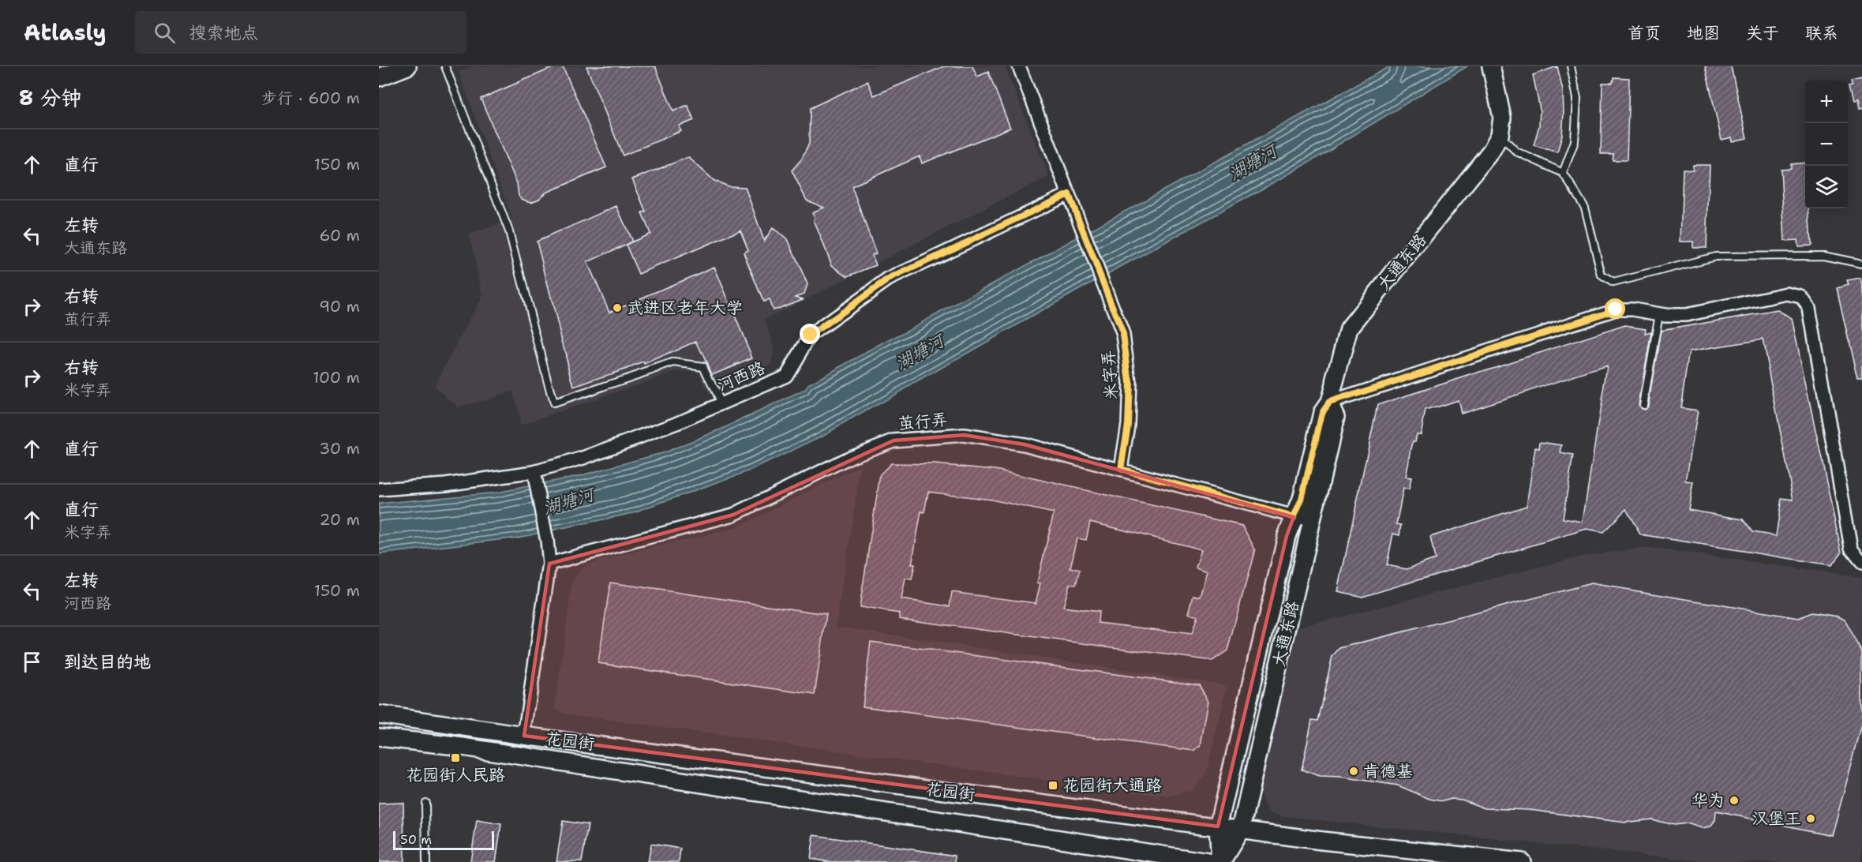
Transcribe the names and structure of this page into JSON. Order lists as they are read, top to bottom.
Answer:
{
  "streets": {
    "main road": ["大通东路", "花园街"],
    "street": ["米字弄", "河西路", "茧行弄"]
  },
  "crossings": [
    ["大通东路", "茧行弄"],
    ["大通东路", "花园街"],
    ["米字弄", "河西路"],
    ["米字弄", "茧行弄"]
  ],
  "water": ["湖塘河"],
  "places": {
    "other": [
      "武进区老年大学",
      "肯德基",
      "华为",
      "汉堡王"
    ],
    "transit": ["花园街人民路", "花园街大通路"]
  },
  "scale_bar": "50 m",
  "page": {
    "header": "Atlasly",
    "search": "搜索地点",
    "nav": [
      "首页",
      "地图",
      "关于",
      "联系"
    ],
    "heading": ["8 分钟", "步行 · 600 m"],
    "map_buttons": ["+", "−"],
    "list": [
      ["直行", "150 m"],
      ["左转", "大通东路", "60 m"],
      ["右转", "茧行弄", "90 m"],
      ["右转", "米字弄", "100 m"],
      ["直行", "30 m"],
      ["直行", "米字弄", "20 m"],
      ["左转", "河西路", "150 m"],
      "到达目的地"
    ],
    "scale": "50 m"
  }
}
